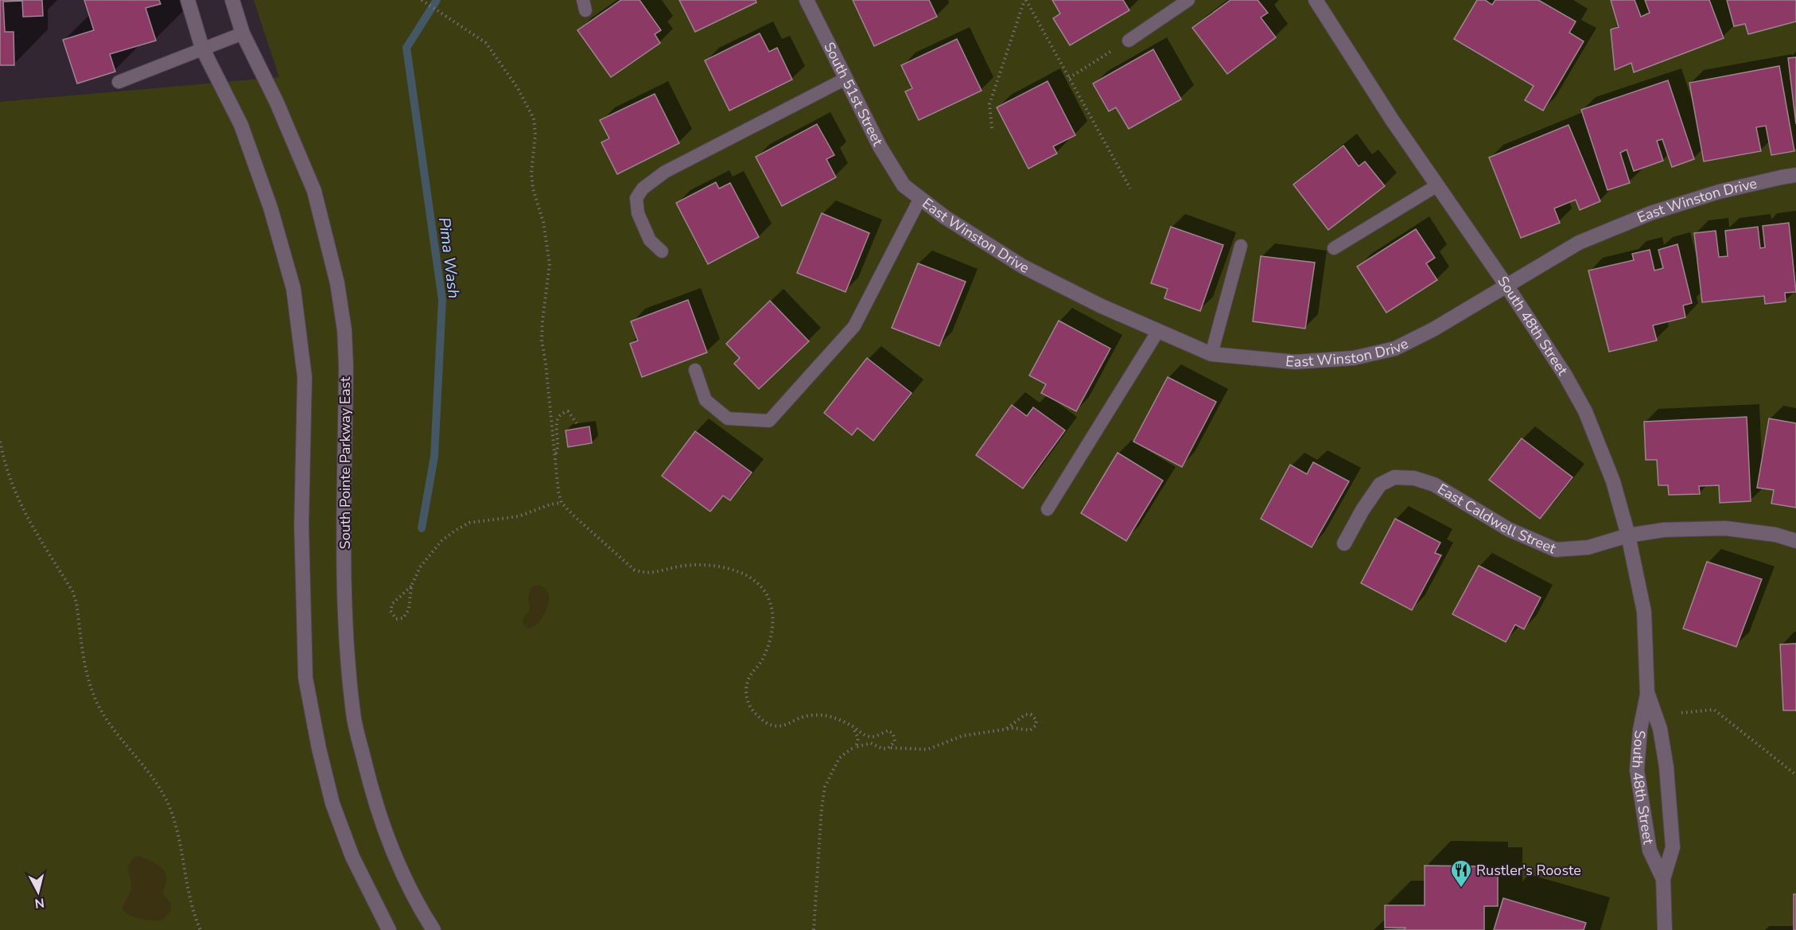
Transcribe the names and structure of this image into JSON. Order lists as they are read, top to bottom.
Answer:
{
  "streets": {
    "street": [
      "South 51st Street",
      "East Winston Drive",
      "South 48th Street",
      "South Pointe Parkway East",
      "East Caldwell Street"
    ]
  },
  "crossings": [
    ["South 51st Street", "East Winston Drive"],
    ["East Winston Drive", "South 48th Street"],
    ["South 48th Street", "East Caldwell Street"]
  ],
  "water": ["Pima Wash"],
  "places": {
    "restaurant": ["Rustler's Rooste"]
  },
  "north": "bottom"
}
